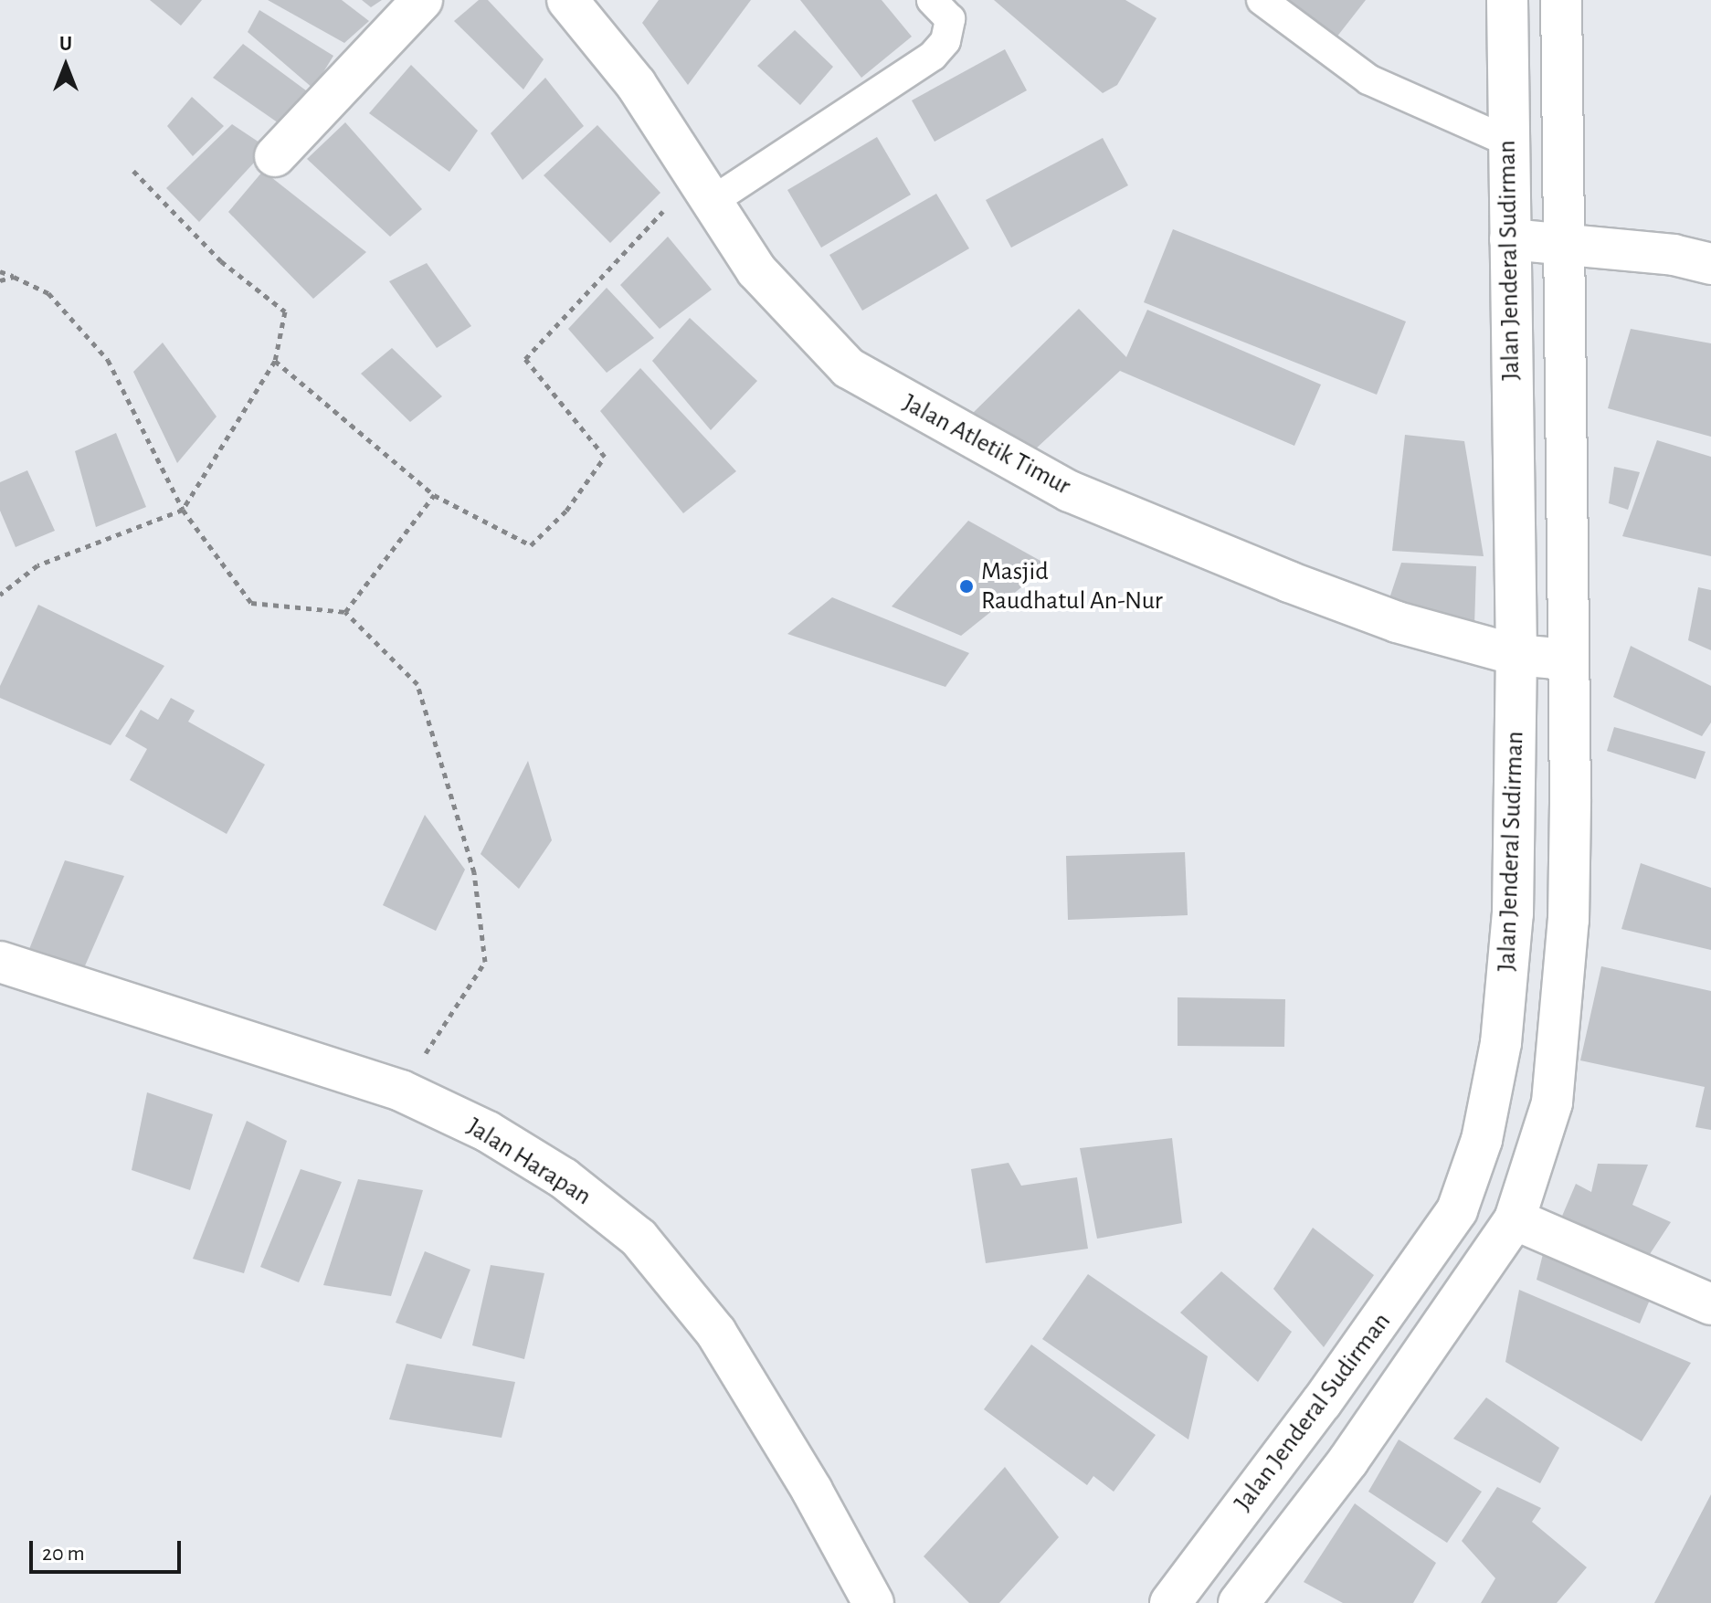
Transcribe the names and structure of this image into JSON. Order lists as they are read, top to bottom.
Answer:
{
  "streets": {
    "main road": ["Jalan Jenderal Sudirman", "Jalan Atletik Timur", "Jalan Harapan"]
  },
  "crossings": [
    ["Jalan Jenderal Sudirman", "Jalan Atletik Timur"]
  ],
  "places": ["Masjid Raudhatul An-Nur"],
  "scale_bar": "20 m",
  "north": "top"
}
